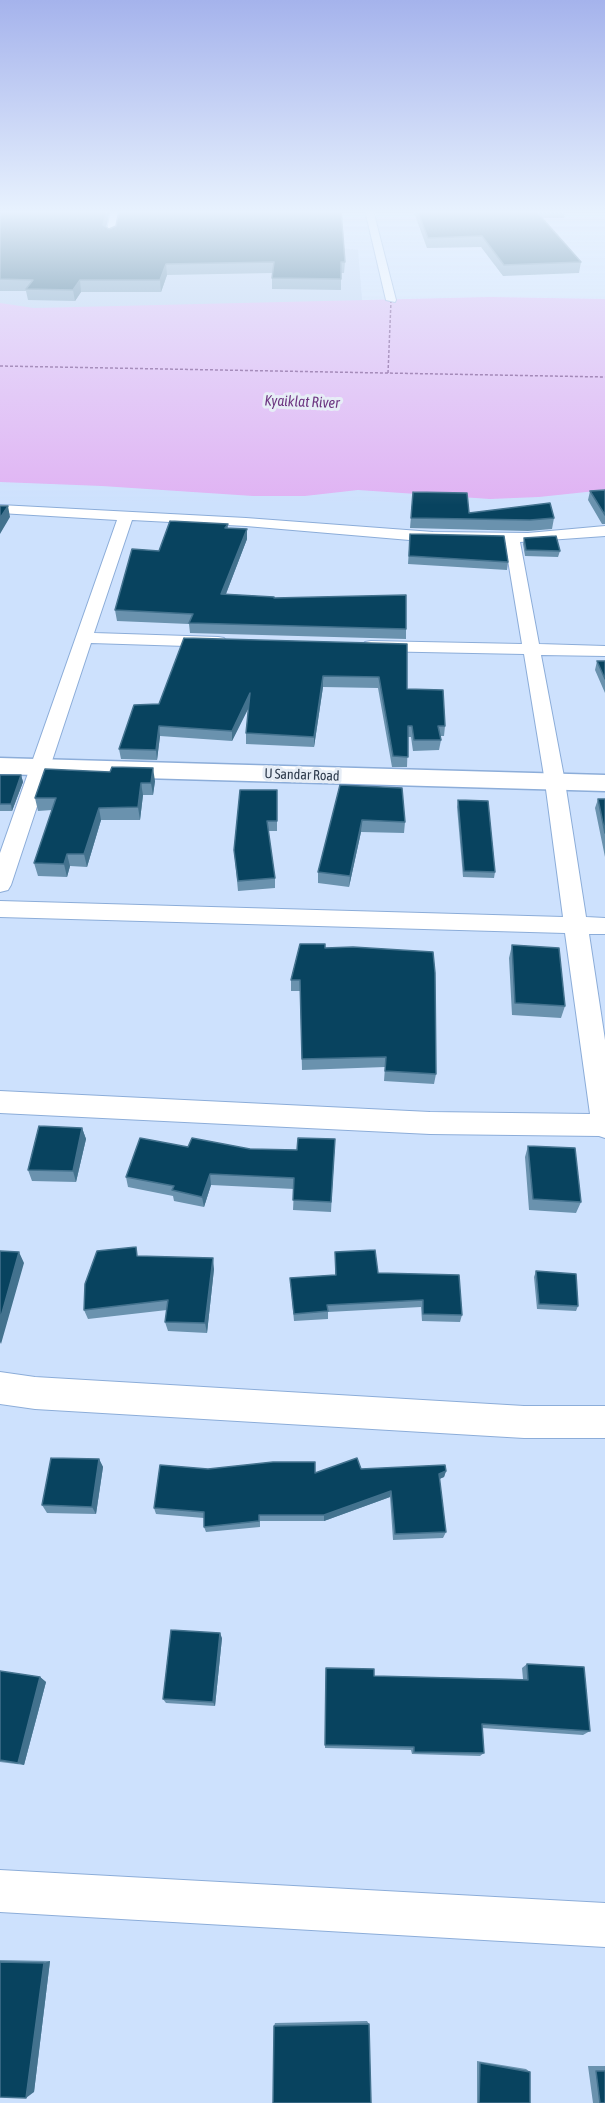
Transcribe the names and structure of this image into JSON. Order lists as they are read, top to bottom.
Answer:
{
  "streets": {
    "main road": ["U Sandar Road"]
  },
  "water": ["Kyaiklat River"]
}
